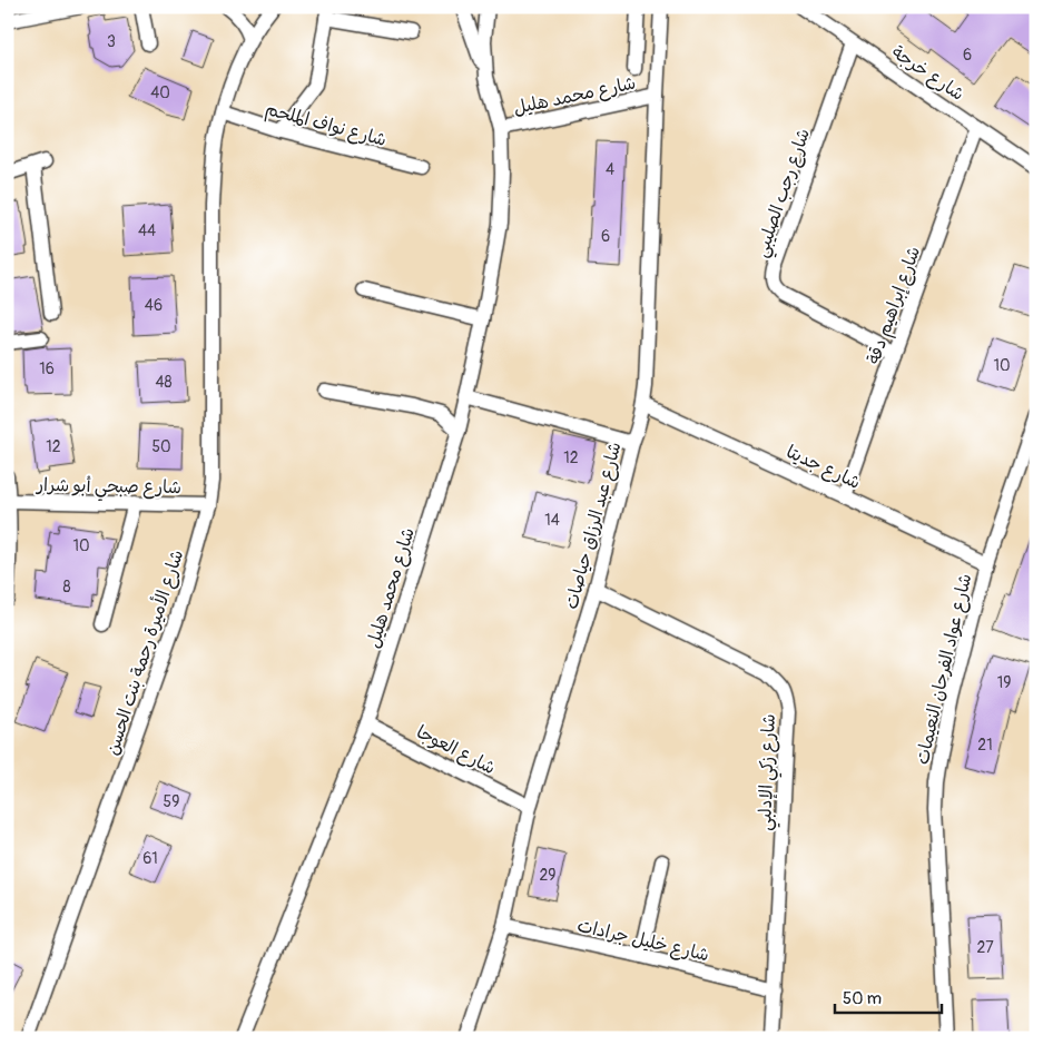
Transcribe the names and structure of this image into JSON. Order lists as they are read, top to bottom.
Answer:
{
  "streets": {
    "street": [
      "شارع خرجة",
      "شارع محمد هليل",
      "شارع نواف الملحم",
      "شارع رجب الصليبي",
      "شارع إبراهيم دقة",
      "شارع جديتا",
      "شارع صبحي أبو شرار",
      "شارع عبد الرزاق حياصات",
      "شارع الأميرة رحمة بنت الحسن",
      "شارع عواد الفرحان النعيمات",
      "شارع العوجا",
      "شارع زكي الإدلبي",
      "شارع خليل جرادات"
    ]
  },
  "crossings": [
    ["شارع خرجة", "شارع رجب الصليبي"],
    ["شارع خرجة", "شارع إبراهيم دقة"],
    ["شارع محمد هليل", "شارع عبد الرزاق حياصات"],
    ["شارع محمد هليل", "شارع العوجا"],
    ["شارع نواف الملحم", "شارع الأميرة رحمة بنت الحسن"],
    ["شارع رجب الصليبي", "شارع إبراهيم دقة"],
    ["شارع إبراهيم دقة", "شارع جديتا"],
    ["شارع جديتا", "شارع عبد الرزاق حياصات"],
    ["شارع جديتا", "شارع عواد الفرحان النعيمات"],
    ["شارع صبحي أبو شرار", "شارع الأميرة رحمة بنت الحسن"],
    ["شارع عبد الرزاق حياصات", "شارع العوجا"],
    ["شارع عبد الرزاق حياصات", "شارع زكي الإدلبي"],
    ["شارع عبد الرزاق حياصات", "شارع خليل جرادات"],
    ["شارع زكي الإدلبي", "شارع خليل جرادات"]
  ],
  "house_numbers": [
    "3",
    "6",
    "40",
    "4",
    "44",
    "6",
    "46",
    "10",
    "16",
    "48",
    "12",
    "50",
    "12",
    "14",
    "10",
    "8",
    "19",
    "21",
    "59",
    "61",
    "29",
    "27"
  ],
  "scale_bar": "50 m"
}
